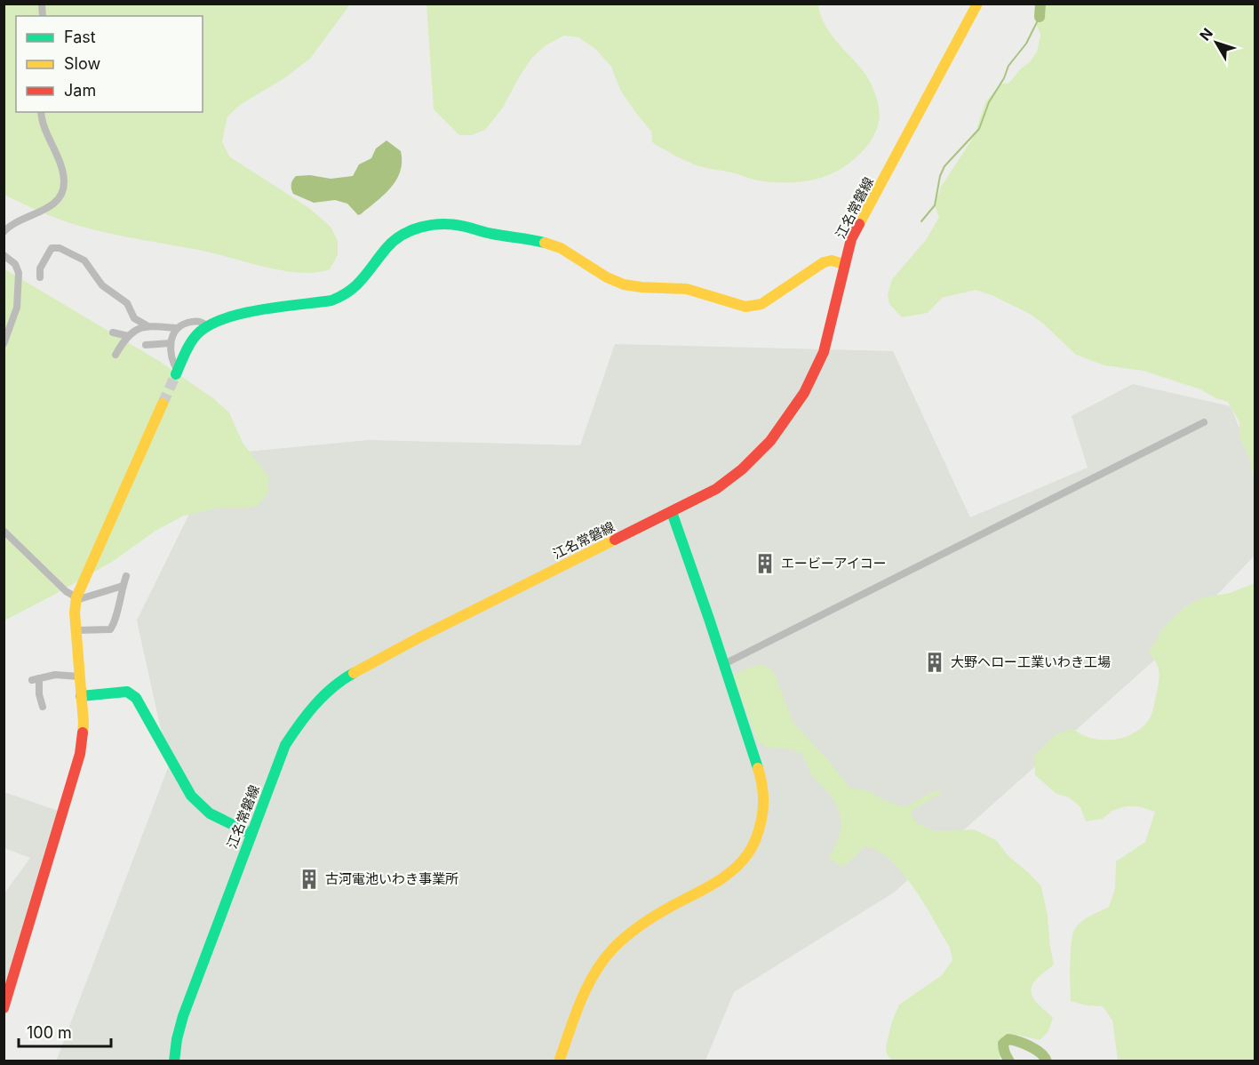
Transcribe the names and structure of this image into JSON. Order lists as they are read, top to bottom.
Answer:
{
  "streets": {
    "street": ["江名常磐線"]
  },
  "places": {
    "building": ["エービーアイコー", "大野ヘロー工業いわき工場", "古河電池いわき事業所"]
  },
  "legend": ["Fast", "Slow", "Jam"],
  "scale_bar": "100 m",
  "north": "top left"
}
